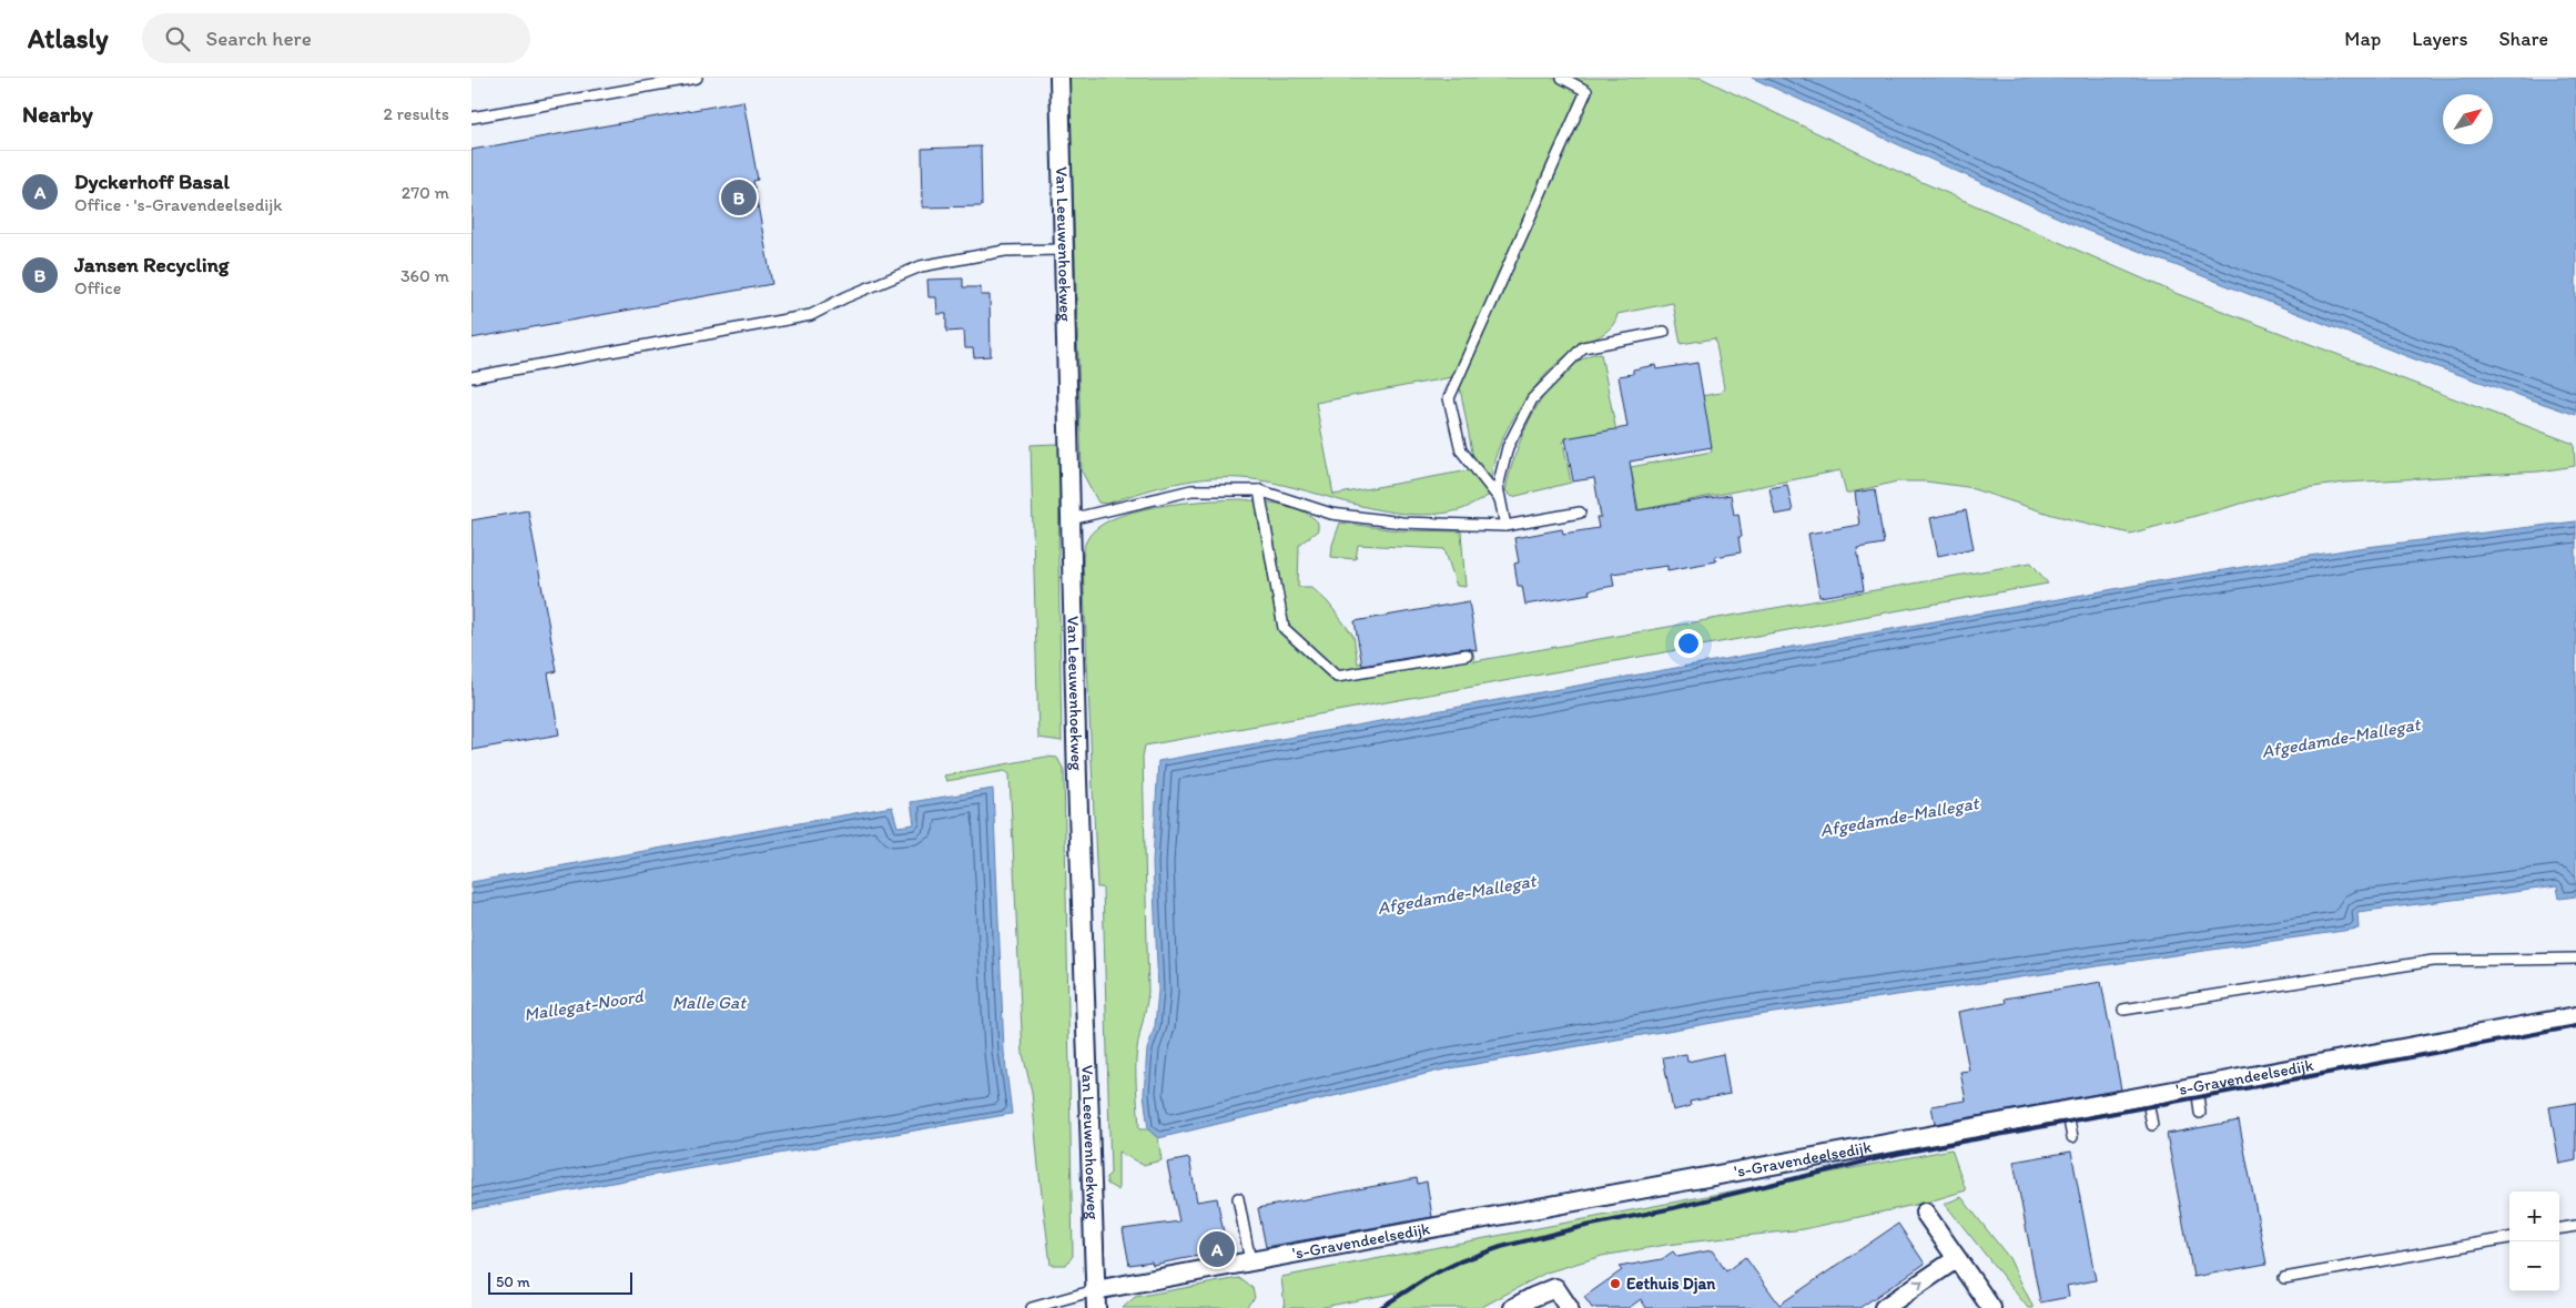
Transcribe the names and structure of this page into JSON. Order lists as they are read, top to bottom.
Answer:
{
  "streets": {
    "street": ["Van Leeuwenhoekweg", "'s-Gravendeelsedijk"]
  },
  "crossings": [
    ["Van Leeuwenhoekweg", "'s-Gravendeelsedijk"]
  ],
  "water": ["Afgedamde-Mallegat", "Malle Gat", "Mallegat-Noord"],
  "places": ["Eethuis Djan"],
  "scale_bar": "50 m",
  "north": "top right",
  "page": {
    "header": "Atlasly",
    "search": "Search here",
    "nav": ["Map", "Layers", "Share"],
    "heading": ["Nearby", "2 results"],
    "list": [
      {
        "mark": "A",
        "name": "Dyckerhoff Basal",
        "note": "Office · 's-Gravendeelsedijk",
        "value": "270 m"
      },
      {
        "mark": "B",
        "name": "Jansen Recycling",
        "note": "Office",
        "value": "360 m"
      }
    ],
    "pins": ["B", "A"],
    "map_buttons": ["+", "−"],
    "scale": "50 m"
  }
}
